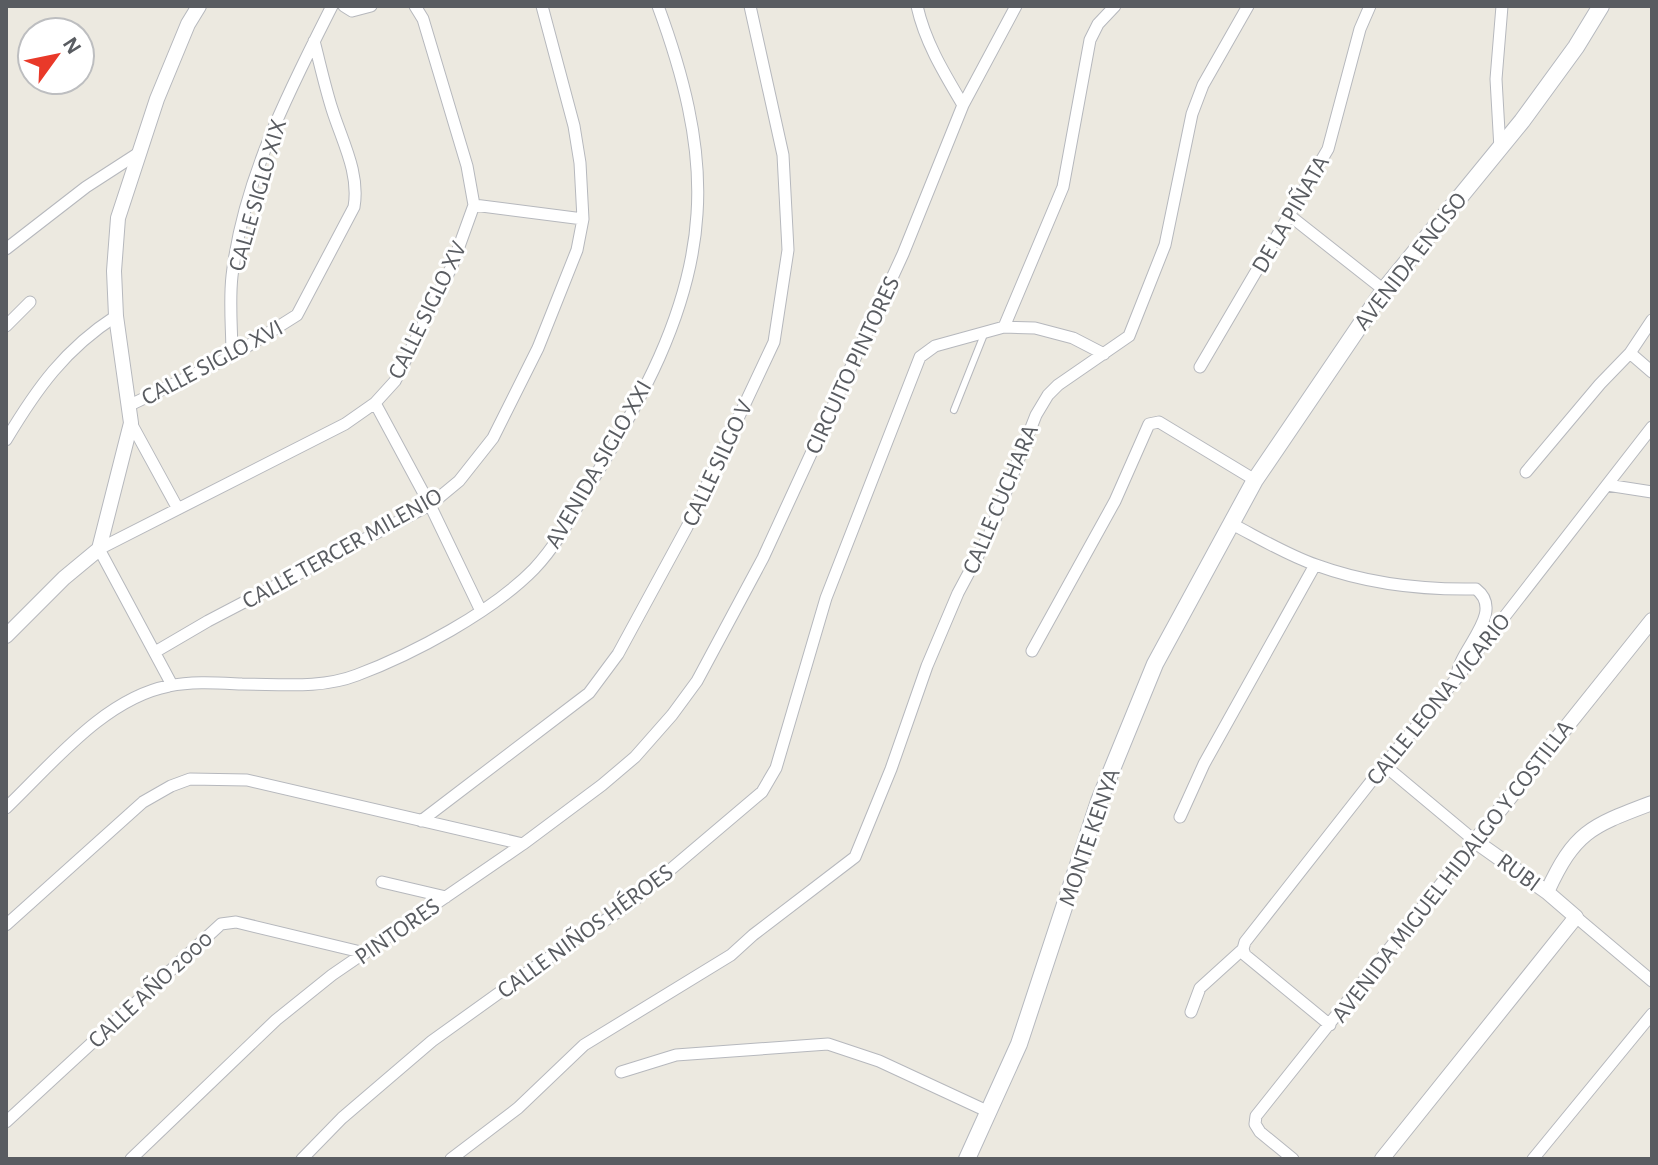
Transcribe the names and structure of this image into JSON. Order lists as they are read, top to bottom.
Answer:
{
  "streets": {
    "main road": ["AVENIDA ENCISO", "MONTE KENYA"],
    "street": [
      "CALLE SIGLO XIX",
      "DE LA PIÑATA",
      "CALLE SIGLO XV",
      "CALLE SIGLO XVI",
      "CIRCUITO PINTORES",
      "CALLE SILGO V",
      "AVENIDA SIGLO XXI",
      "CALLE CUCHARA",
      "CALLE TERCER MILENIO",
      "CALLE LEONA VICARIO",
      "AVENIDA MIGUEL HIDALGO Y COSTILLA",
      "RUBI",
      "PINTORES",
      "CALLE NIÑOS HÉROES",
      "CALLE AÑO 2000"
    ]
  },
  "crossings": [
    ["CALLE SIGLO XIX", "CALLE SIGLO XVI"],
    ["AVENIDA ENCISO", "MONTE KENYA"],
    ["CIRCUITO PINTORES", "PINTORES"],
    ["CALLE LEONA VICARIO", "RUBI"],
    ["AVENIDA MIGUEL HIDALGO Y COSTILLA", "RUBI"],
    ["PINTORES", "CALLE AÑO 2000"]
  ],
  "north": "top right"
}
